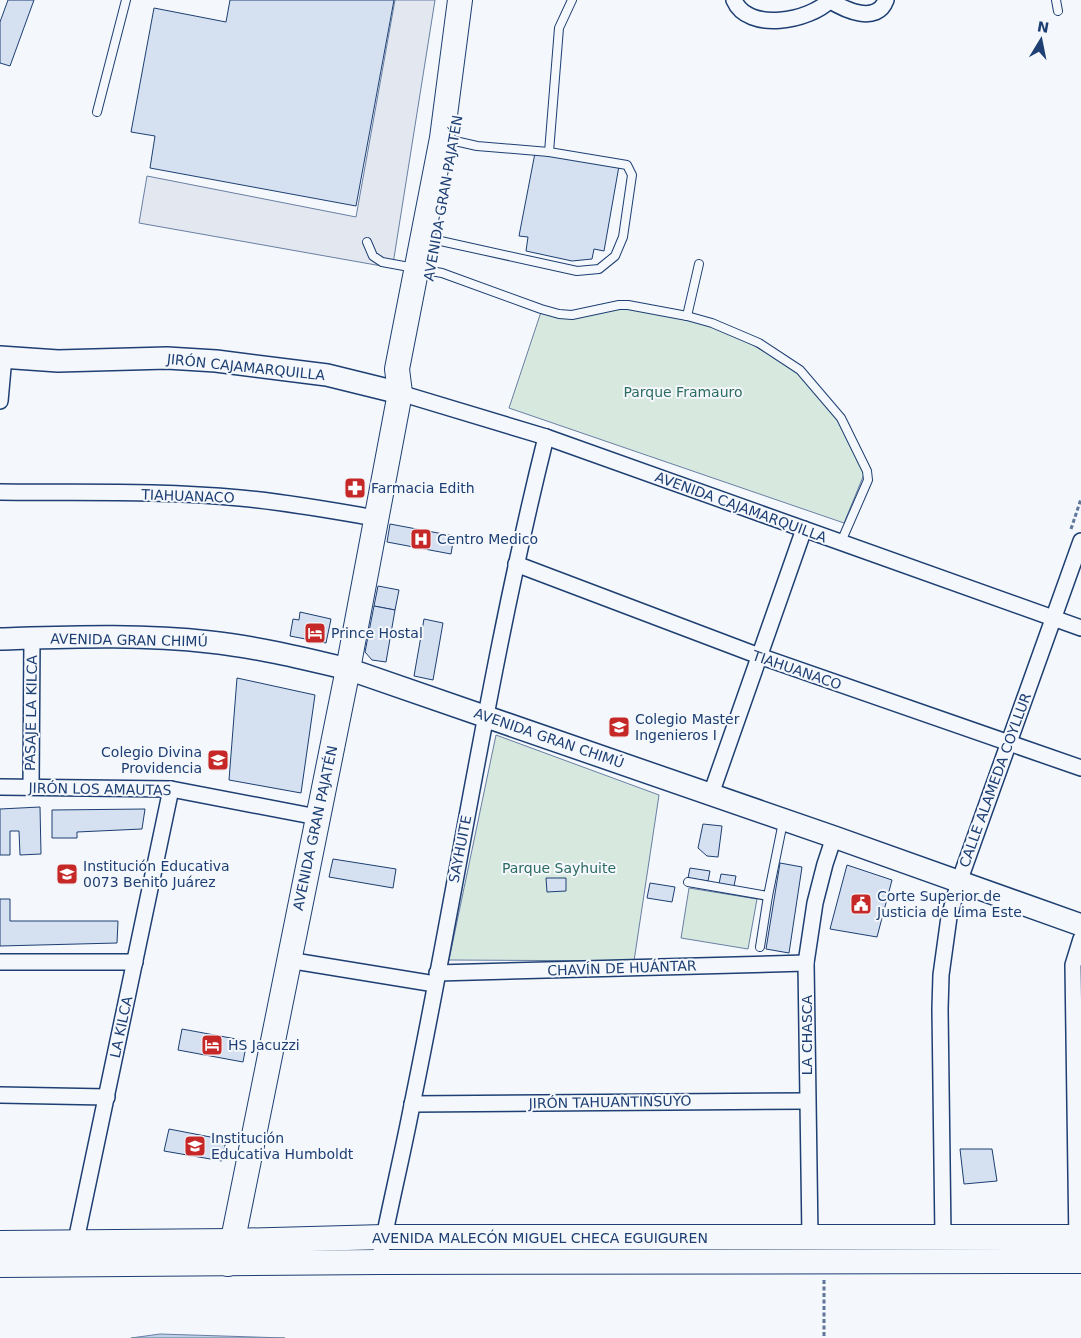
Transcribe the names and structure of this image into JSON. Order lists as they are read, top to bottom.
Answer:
{
  "streets": {
    "main road": ["AVENIDA GRAN PAJATÉN", "AVENIDA MALECÓN MIGUEL CHECA EGUIGUREN"],
    "street": [
      "JIRÓN CAJAMARQUILLA",
      "TIAHUANACO",
      "AVENIDA CAJAMARQUILLA",
      "AVENIDA GRAN CHIMÚ",
      "PASAJE LA KILCA",
      "CALLE ALAMEDA COYLLUR",
      "JIRÓN LOS AMAUTAS",
      "SAYHUITE",
      "CHAVÍN DE HUÁNTAR",
      "LA KILCA",
      "LA CHASCA",
      "JIRÓN TAHUANTINSUYO"
    ]
  },
  "crossings": [
    ["AVENIDA GRAN PAJATÉN", "JIRÓN CAJAMARQUILLA"],
    ["AVENIDA GRAN PAJATÉN", "TIAHUANACO"],
    ["AVENIDA GRAN PAJATÉN", "AVENIDA CAJAMARQUILLA"],
    ["AVENIDA GRAN PAJATÉN", "AVENIDA GRAN CHIMÚ"],
    ["AVENIDA GRAN PAJATÉN", "JIRÓN LOS AMAUTAS"],
    ["AVENIDA GRAN PAJATÉN", "CHAVÍN DE HUÁNTAR"],
    ["AVENIDA GRAN PAJATÉN", "AVENIDA MALECÓN MIGUEL CHECA EGUIGUREN"],
    ["JIRÓN CAJAMARQUILLA", "AVENIDA CAJAMARQUILLA"],
    ["TIAHUANACO", "CALLE ALAMEDA COYLLUR"],
    ["TIAHUANACO", "SAYHUITE"],
    ["AVENIDA CAJAMARQUILLA", "CALLE ALAMEDA COYLLUR"],
    ["AVENIDA CAJAMARQUILLA", "SAYHUITE"],
    ["AVENIDA GRAN CHIMÚ", "PASAJE LA KILCA"],
    ["AVENIDA GRAN CHIMÚ", "CALLE ALAMEDA COYLLUR"],
    ["AVENIDA GRAN CHIMÚ", "SAYHUITE"],
    ["AVENIDA GRAN CHIMÚ", "LA CHASCA"],
    ["PASAJE LA KILCA", "JIRÓN LOS AMAUTAS"],
    ["CALLE ALAMEDA COYLLUR", "AVENIDA MALECÓN MIGUEL CHECA EGUIGUREN"],
    ["JIRÓN LOS AMAUTAS", "LA KILCA"],
    ["SAYHUITE", "CHAVÍN DE HUÁNTAR"],
    ["SAYHUITE", "JIRÓN TAHUANTINSUYO"],
    ["SAYHUITE", "AVENIDA MALECÓN MIGUEL CHECA EGUIGUREN"],
    ["CHAVÍN DE HUÁNTAR", "LA CHASCA"],
    ["LA KILCA", "AVENIDA MALECÓN MIGUEL CHECA EGUIGUREN"],
    ["LA CHASCA", "JIRÓN TAHUANTINSUYO"],
    ["LA CHASCA", "AVENIDA MALECÓN MIGUEL CHECA EGUIGUREN"]
  ],
  "parks": ["Parque Framauro", "Parque Sayhuite"],
  "places": {
    "pharmacy": ["Farmacia Edith"],
    "hospital": ["Centro Medico"],
    "hotel": ["Prince Hostal", "HS Jacuzzi"],
    "school or university": [
      "Colegio Master Ingenieros I",
      "Colegio Divina Providencia",
      "Institución Educativa 0073 Benito Juárez",
      "Institución Educativa Humboldt"
    ],
    "public building": ["Corte Superior de Justicia de Lima Este"]
  },
  "north": "top"
}
